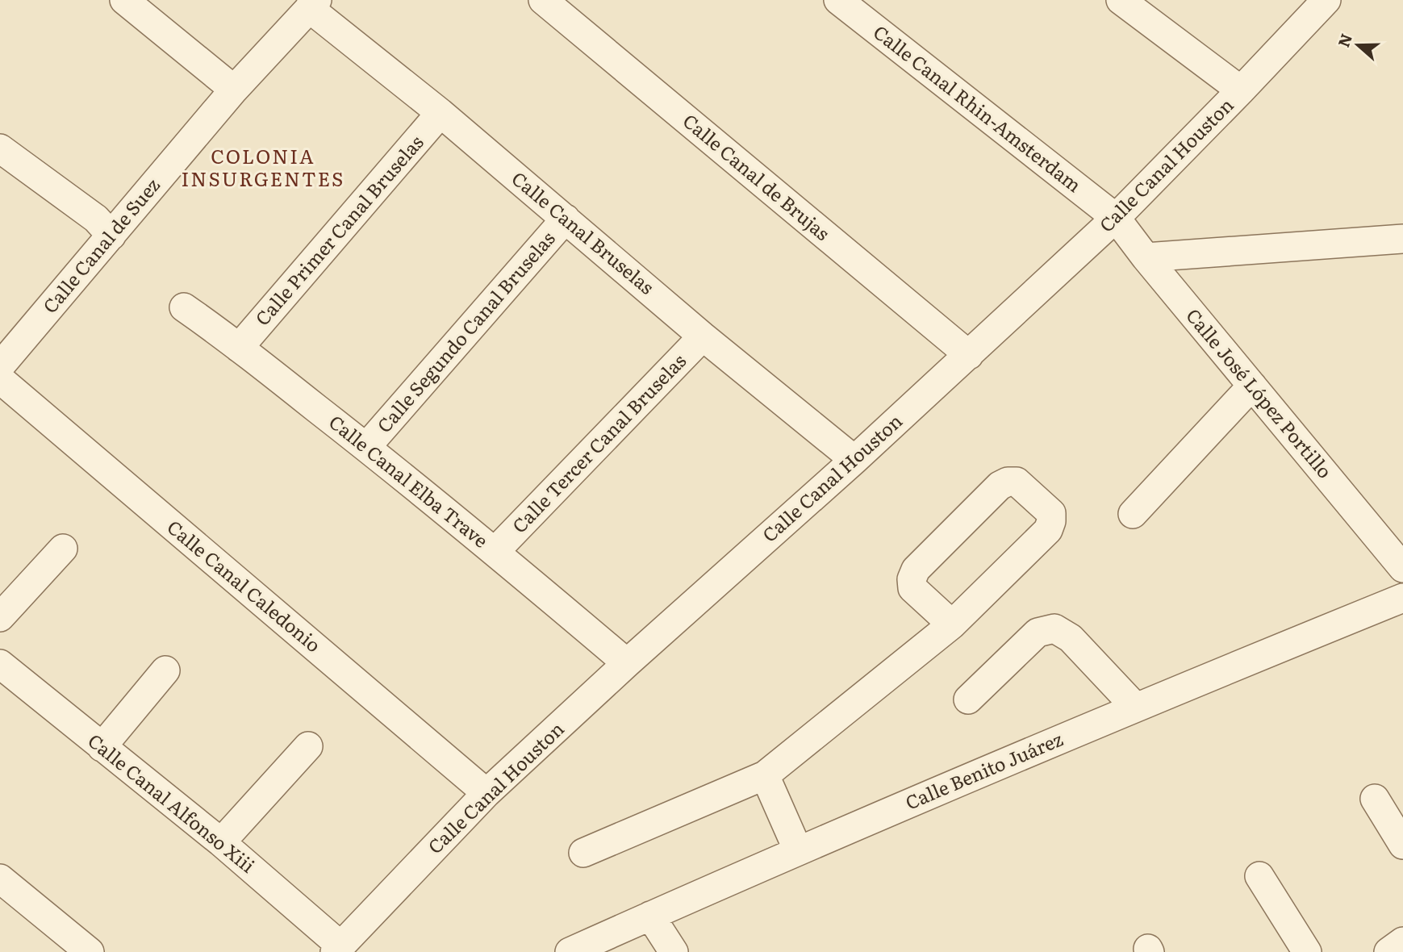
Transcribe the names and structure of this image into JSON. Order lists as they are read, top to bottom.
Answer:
{
  "streets": {
    "street": [
      "Calle Canal Rhin-Amsterdam",
      "Calle Canal Houston",
      "Calle Canal de Brujas",
      "Calle Primer Canal Bruselas",
      "Calle Canal Bruselas",
      "Calle Canal de Suez",
      "Calle Segundo Canal Bruselas",
      "Calle José López Portillo",
      "Calle Tercer Canal Bruselas",
      "Calle Canal Elba Trave",
      "Calle Canal Caledonio",
      "Calle Benito Juárez",
      "Calle Canal Alfonso Xiii"
    ]
  },
  "crossings": [
    ["Calle Canal Rhin-Amsterdam", "Calle Canal Houston"],
    ["Calle Canal Rhin-Amsterdam", "Calle José López Portillo"],
    ["Calle Canal Houston", "Calle Canal de Brujas"],
    ["Calle Canal Houston", "Calle Canal Bruselas"],
    ["Calle Canal Houston", "Calle José López Portillo"],
    ["Calle Canal Houston", "Calle Canal Elba Trave"],
    ["Calle Canal Houston", "Calle Canal Caledonio"],
    ["Calle Canal Houston", "Calle Canal Alfonso Xiii"],
    ["Calle Primer Canal Bruselas", "Calle Canal Bruselas"],
    ["Calle Primer Canal Bruselas", "Calle Canal Elba Trave"],
    ["Calle Canal Bruselas", "Calle Canal de Suez"],
    ["Calle Canal Bruselas", "Calle Segundo Canal Bruselas"],
    ["Calle Canal Bruselas", "Calle Tercer Canal Bruselas"],
    ["Calle Segundo Canal Bruselas", "Calle Canal Elba Trave"],
    ["Calle Tercer Canal Bruselas", "Calle Canal Elba Trave"]
  ],
  "districts": ["COLONIA INSURGENTES"],
  "north": "left"
}
